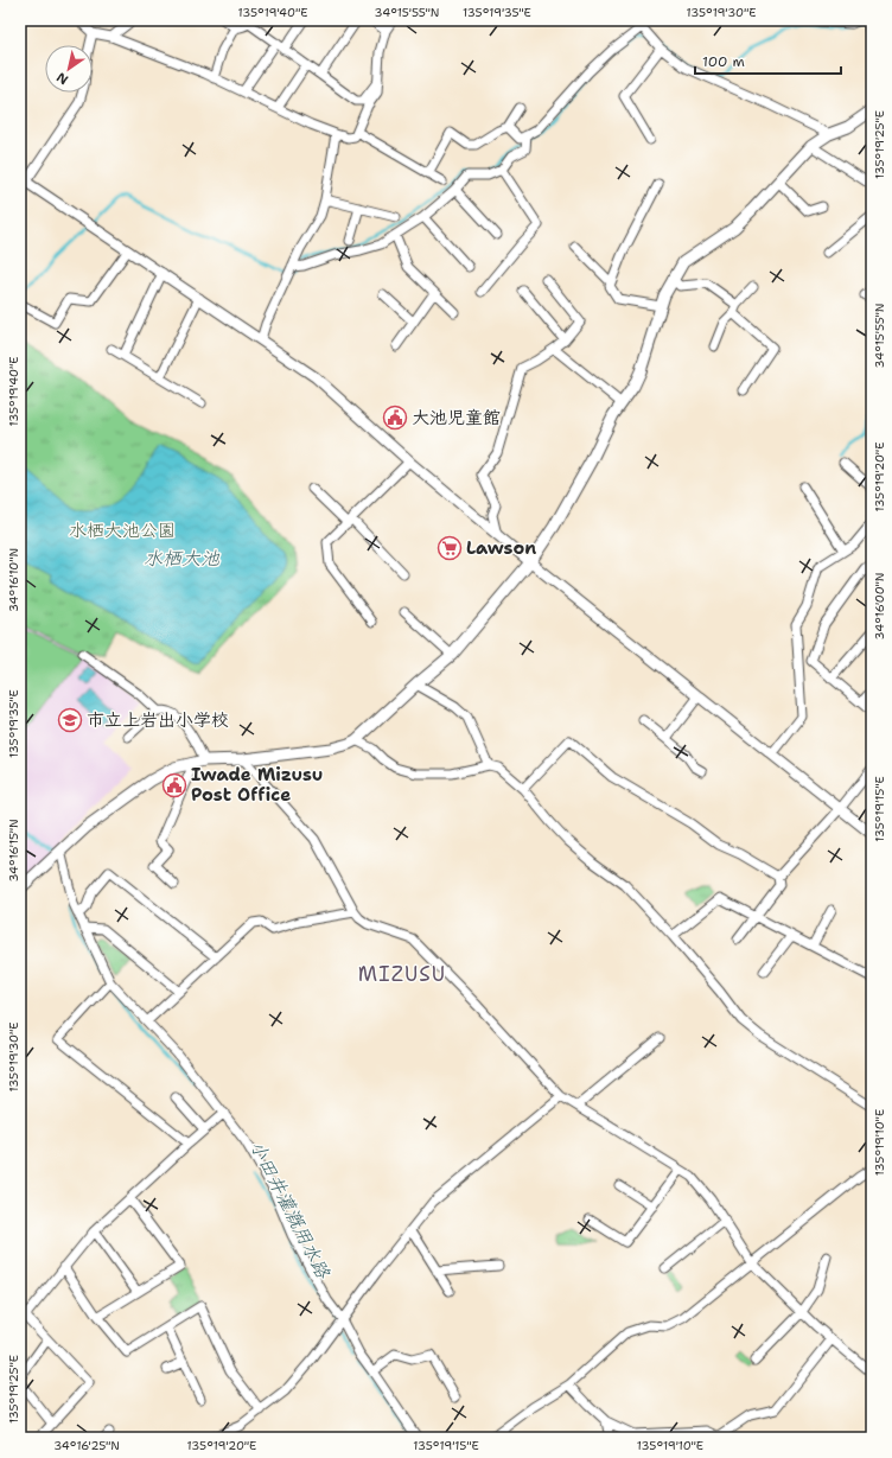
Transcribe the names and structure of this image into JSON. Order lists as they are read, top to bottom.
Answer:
{
  "districts": ["MIZUSU"],
  "water": ["水栖大池", "小田井灌漑用水路"],
  "parks": ["水栖大池公園"],
  "places": {
    "public building": ["大池児童館", "Iwade Mizusu Post Office"],
    "supermarket": ["Lawson"],
    "school or university": ["市立上岩出小学校"]
  },
  "scale_bar": "100 m",
  "north": "bottom left",
  "coordinates": [
    "135°19'40\"E",
    "34°15'55\"N",
    "135°19'35\"E",
    "135°19'30\"E",
    "135°19'25\"E",
    "135°19'20\"E",
    "34°16'10\"N",
    "34°16'00\"N",
    "135°19'15\"E",
    "34°16'15\"N",
    "135°19'10\"E",
    "34°16'25\"N"
  ]
}
